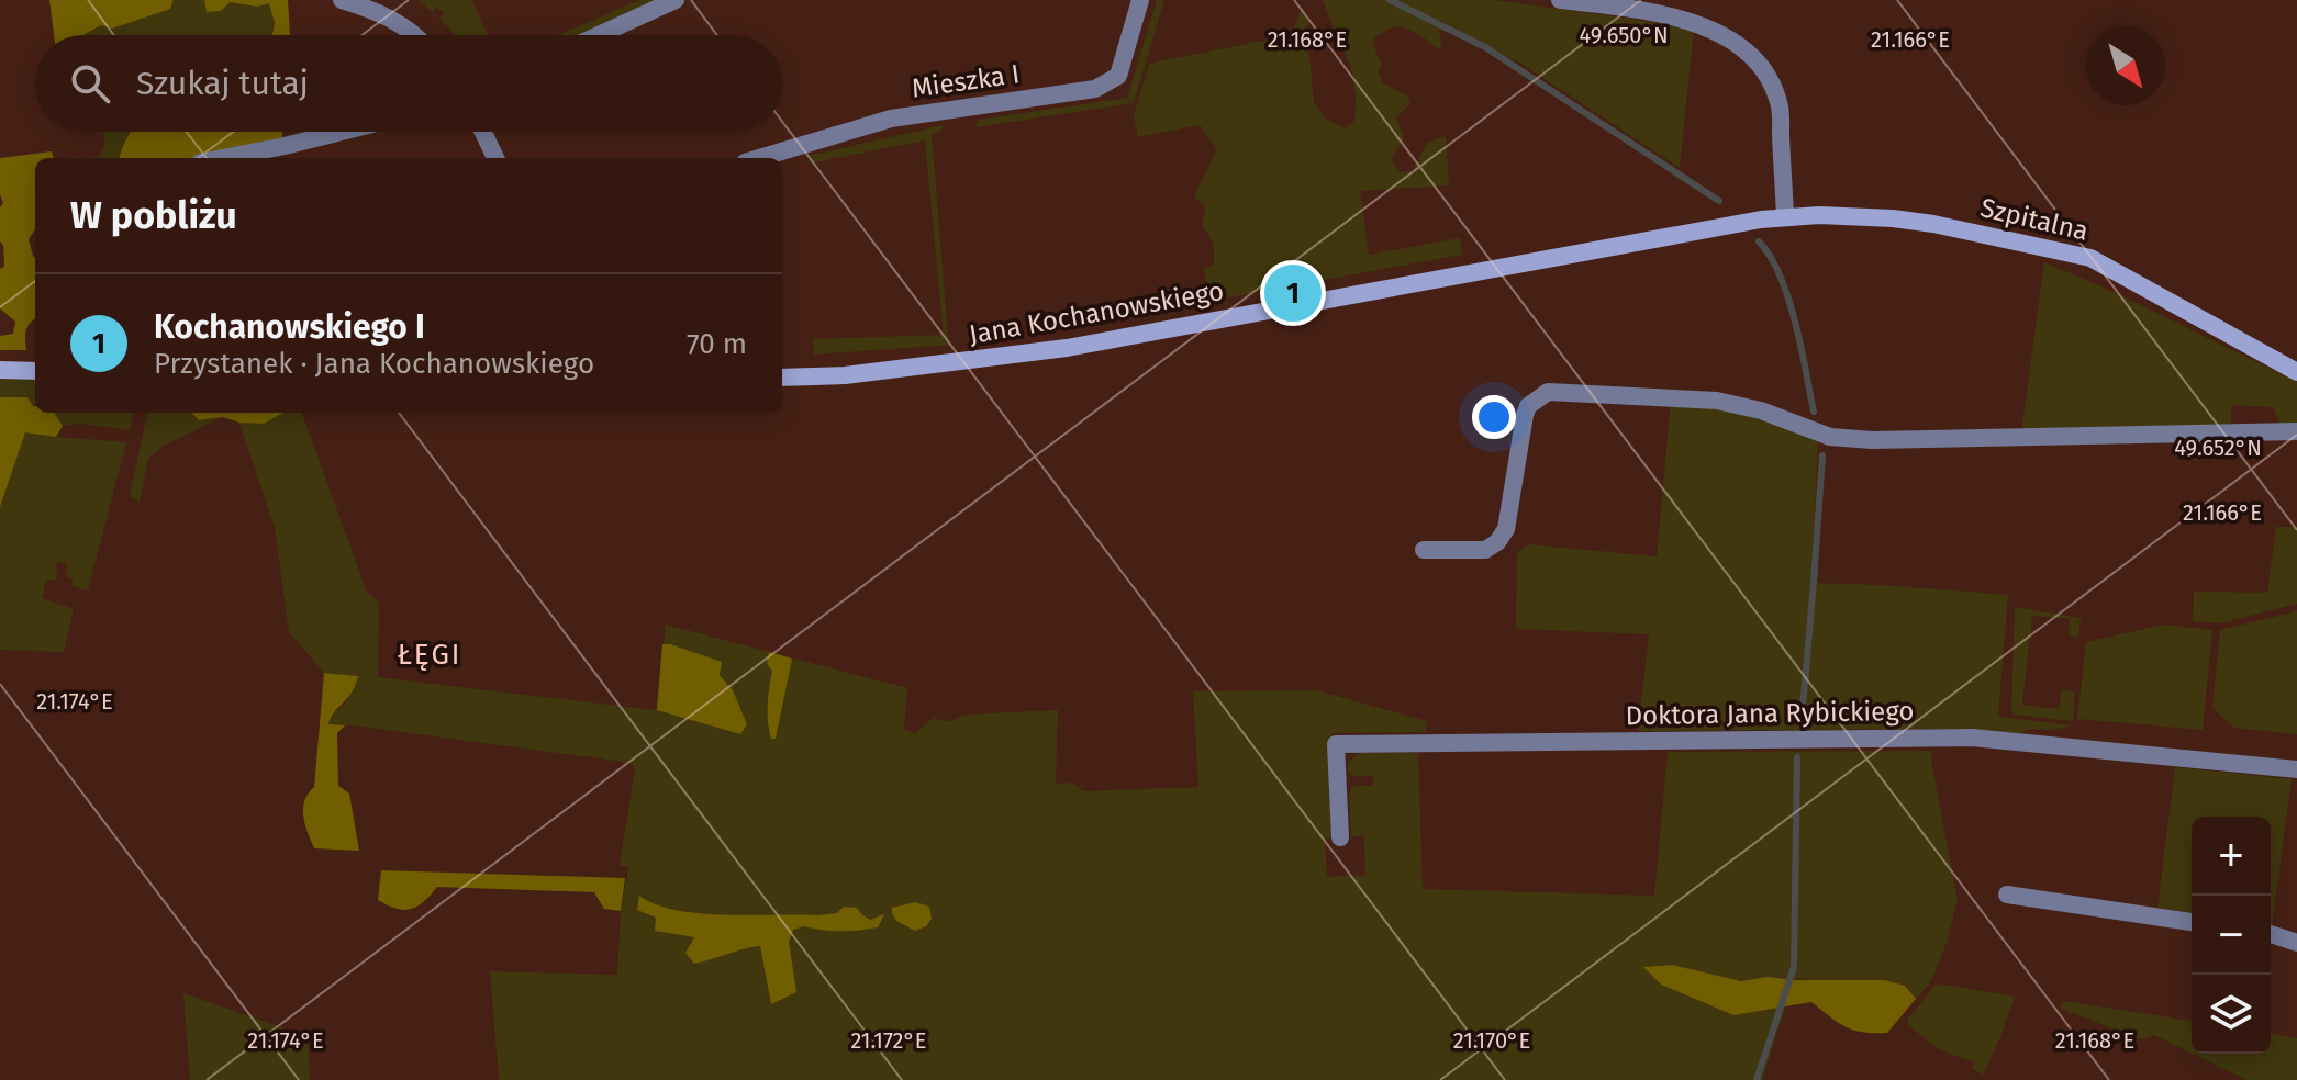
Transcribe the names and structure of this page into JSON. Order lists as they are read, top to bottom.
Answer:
{
  "streets": {
    "street": [
      "Mieszka I",
      "Szpitalna",
      "Jana Kochanowskiego",
      "Doktora Jana Rybickiego"
    ]
  },
  "crossings": [
    ["Szpitalna", "Jana Kochanowskiego"]
  ],
  "districts": ["ŁĘGI"],
  "north": "bottom right",
  "page": {
    "search": "Szukaj tutaj",
    "heading": "W pobliżu",
    "pins": "1",
    "list": [
      {
        "mark": "1",
        "name": "Kochanowskiego I",
        "note": "Przystanek · Jana Kochanowskiego",
        "value": "70 m"
      }
    ],
    "map_buttons": ["+", "−"]
  },
  "coordinates": [
    "49.650°N",
    "21.168°E",
    "21.166°E",
    "49.652°N",
    "21.174°E",
    "21.172°E",
    "21.170°E"
  ]
}
